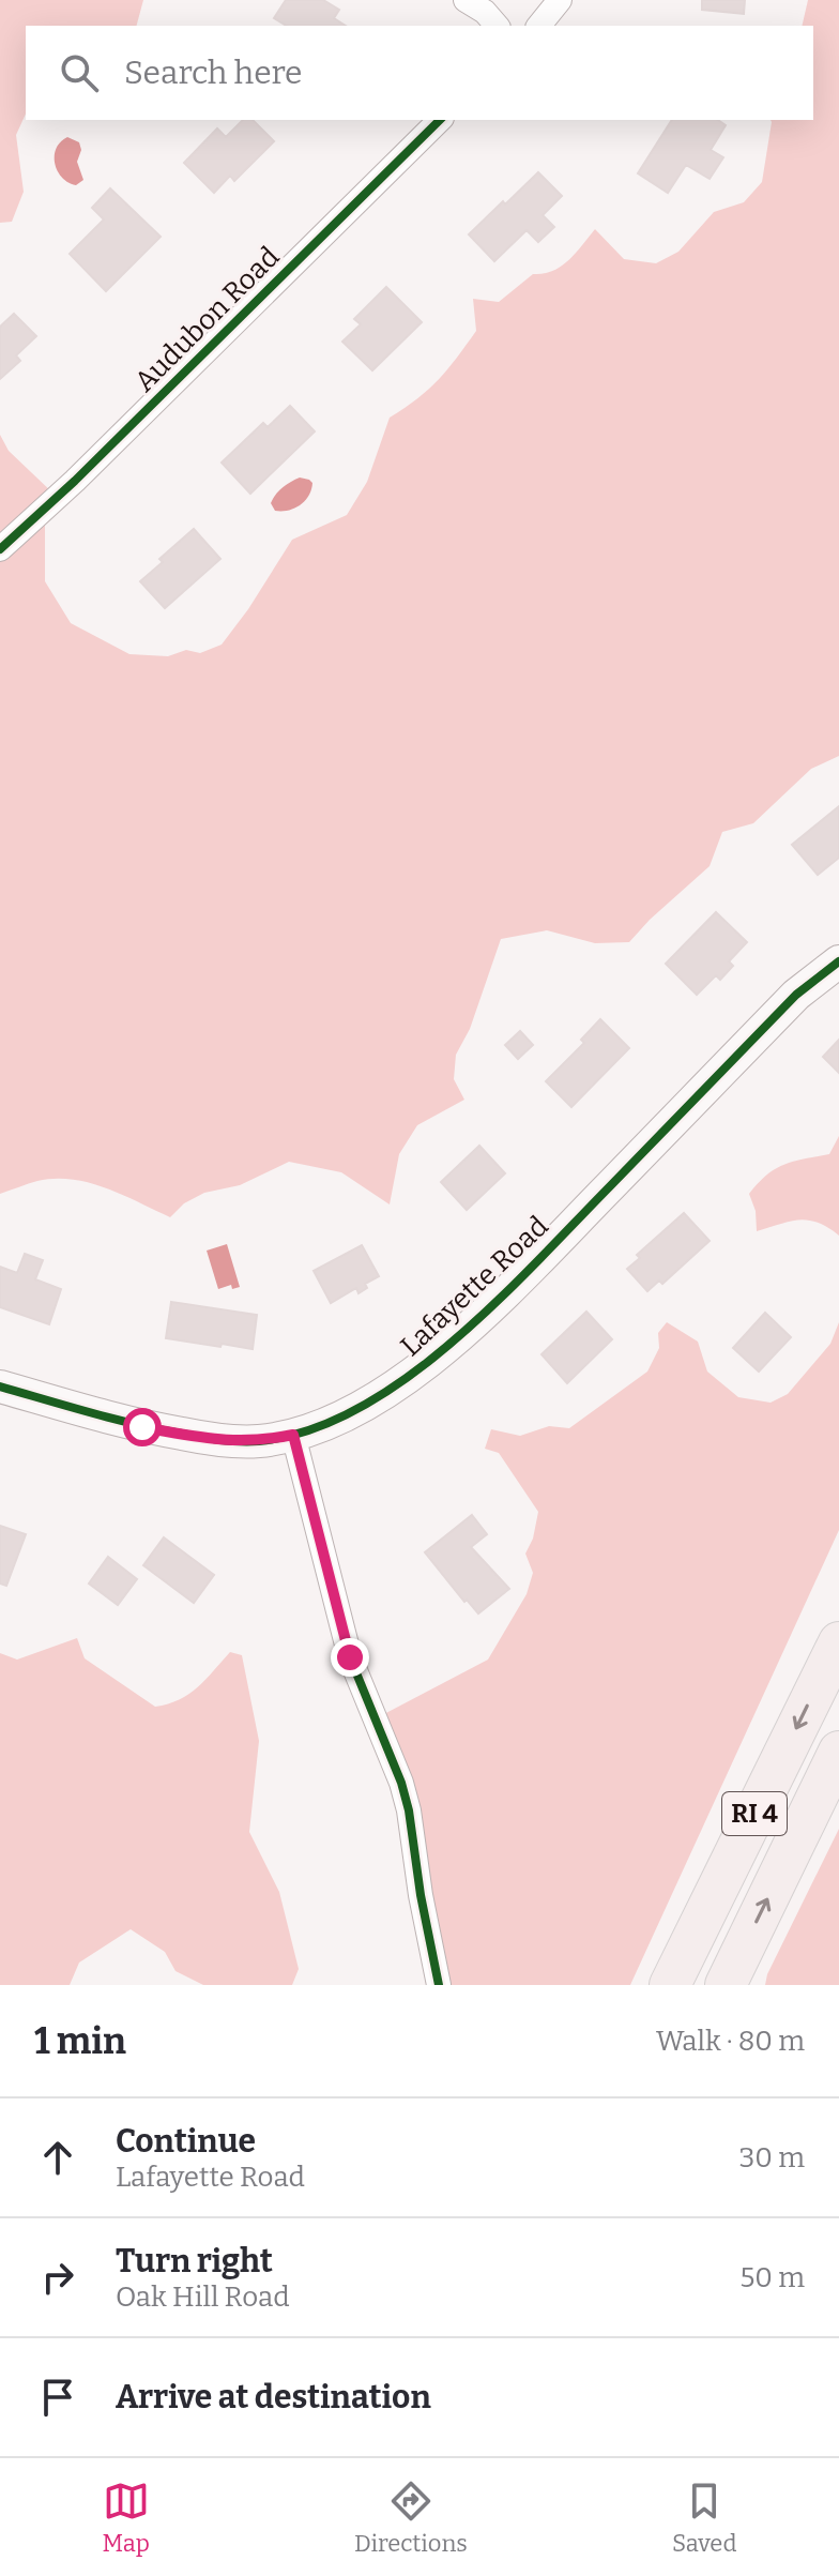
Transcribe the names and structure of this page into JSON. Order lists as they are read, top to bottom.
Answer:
{
  "streets": {
    "highway": ["RI 4"],
    "street": ["Audubon Road", "Lafayette Road"]
  },
  "page": {
    "search": "Search here",
    "heading": ["1 min", "Walk · 80 m"],
    "list": [
      ["Continue", "Lafayette Road", "30 m"],
      ["Turn right", "Oak Hill Road", "50 m"],
      "Arrive at destination"
    ],
    "nav": ["Map", "Directions", "Saved"]
  }
}
